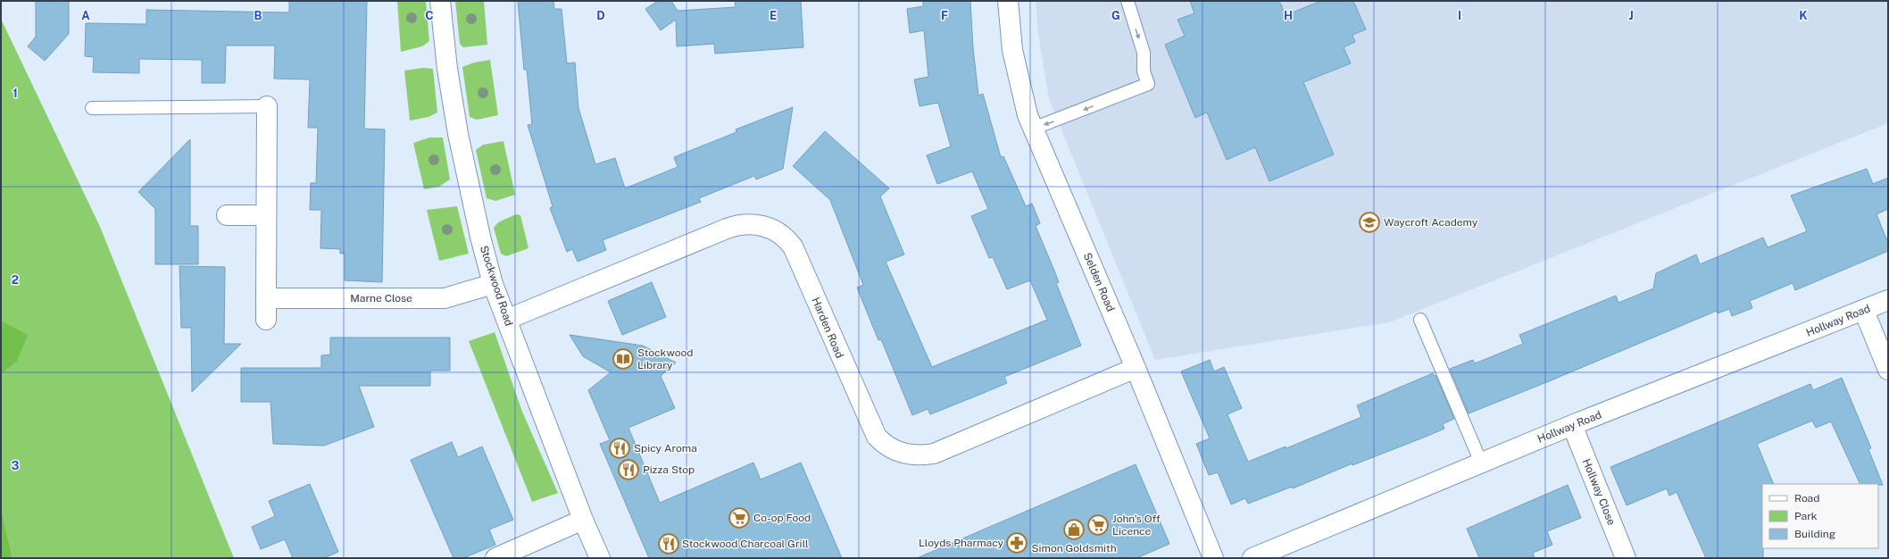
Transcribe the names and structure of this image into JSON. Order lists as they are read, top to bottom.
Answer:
{
  "streets": {
    "street": [
      "Selden Road",
      "Stockwood Road",
      "Marne Close",
      "Hollway Road",
      "Harden Road",
      "Hollway Close"
    ]
  },
  "crossings": [
    ["Selden Road", "Harden Road"],
    ["Stockwood Road", "Marne Close"],
    ["Stockwood Road", "Harden Road"],
    ["Hollway Road", "Hollway Close"]
  ],
  "places": {
    "school or university": ["Waycroft Academy"],
    "library": ["Stockwood Library"],
    "restaurant": ["Spicy Aroma", "Pizza Stop", "Stockwood Charcoal Grill"],
    "supermarket": ["Co-op Food", "John's Off Licence"],
    "shop": ["Simon Goldsmith"],
    "pharmacy": ["Lloyds Pharmacy"]
  },
  "legend": ["Road", "Park", "Building"],
  "grid": {
    "columns": [
      "A",
      "B",
      "C",
      "D",
      "E",
      "F",
      "G",
      "H",
      "I",
      "J",
      "K"
    ],
    "rows": ["1", "2", "3"]
  }
}
